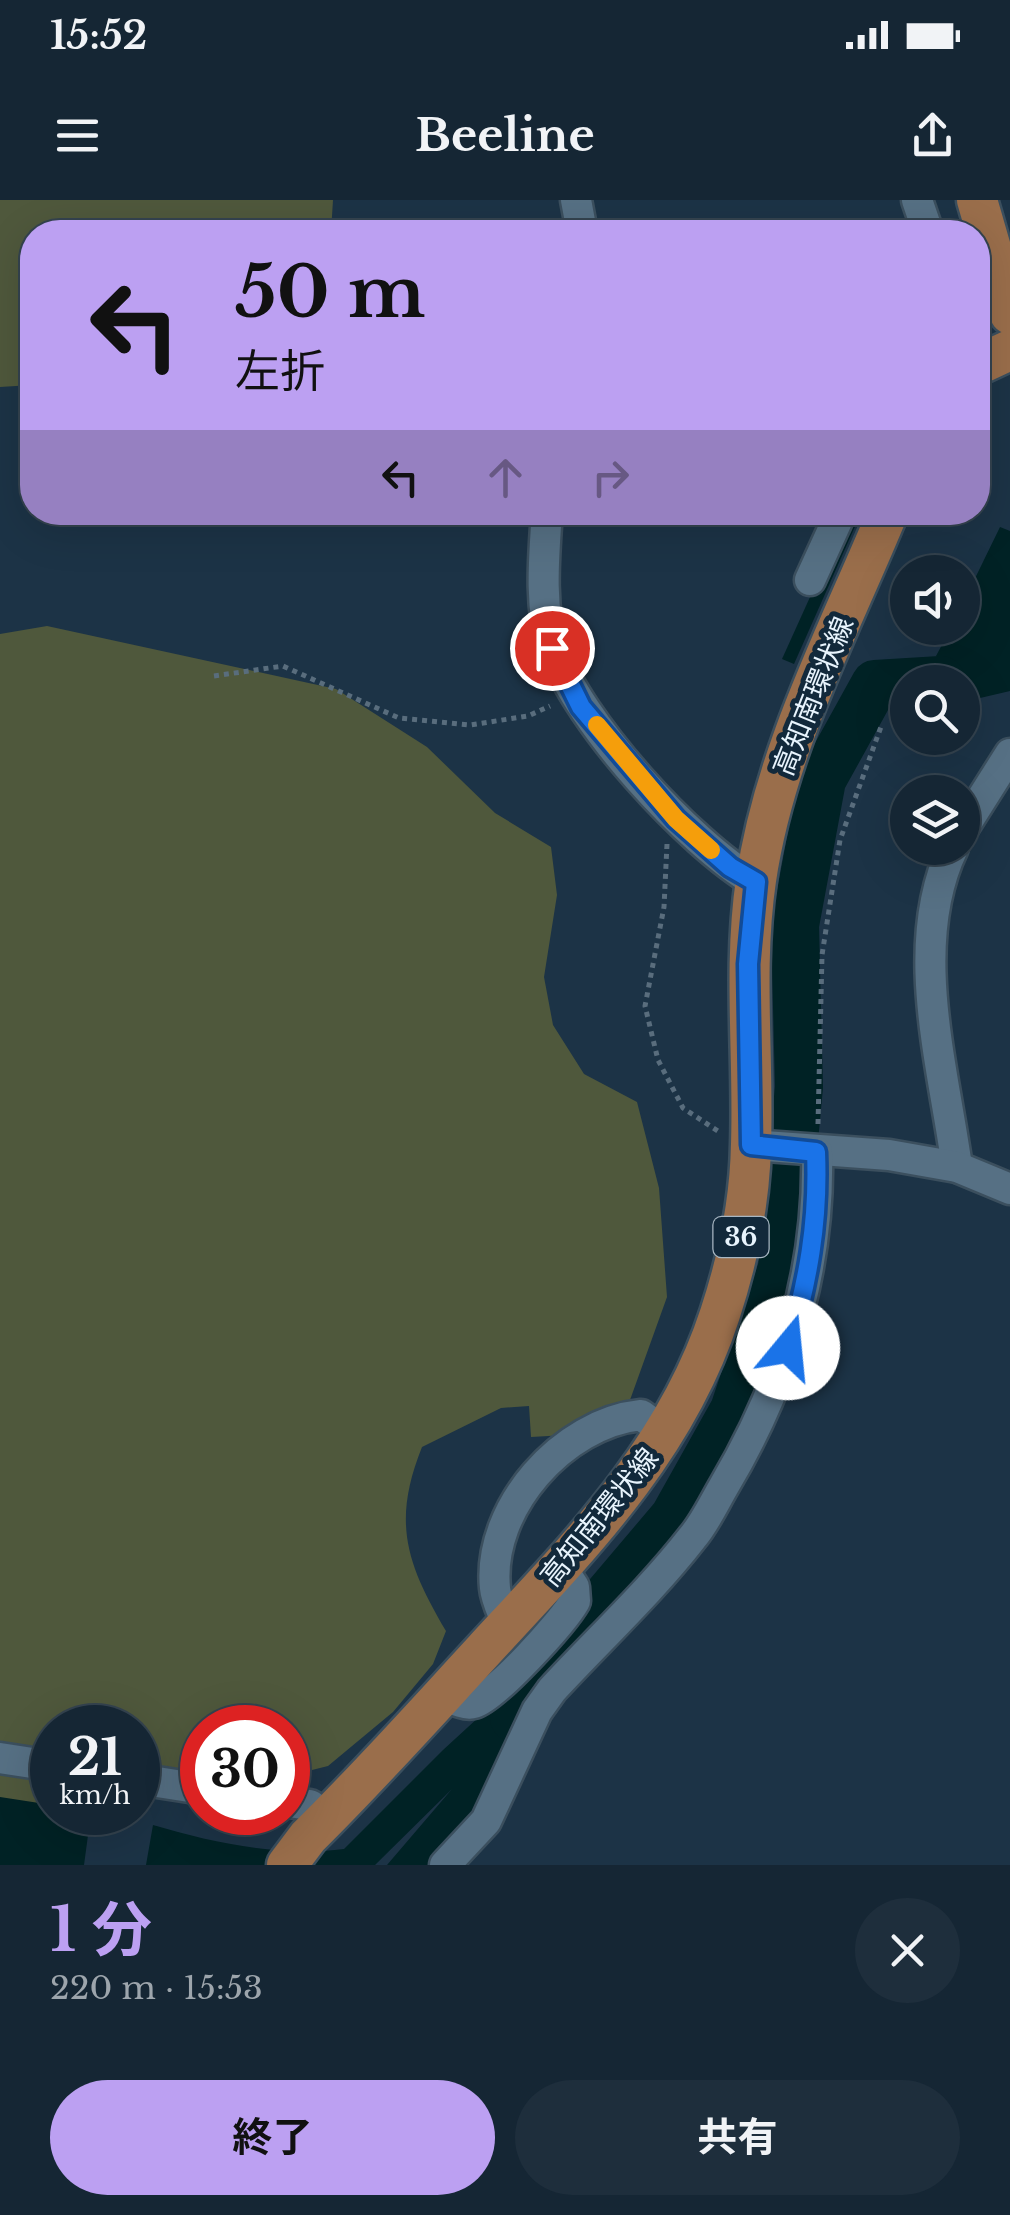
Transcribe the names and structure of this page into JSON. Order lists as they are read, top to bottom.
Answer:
{
  "streets": {
    "main road": ["高知南環状線", "36"]
  },
  "page": {
    "status": "15:52",
    "header": "Beeline",
    "turn": ["50 m", "左折"],
    "speed": "21 km/h",
    "limit": "30",
    "heading": ["1 分", "220 m · 15:53"],
    "buttons": ["終了", "共有"]
  }
}
